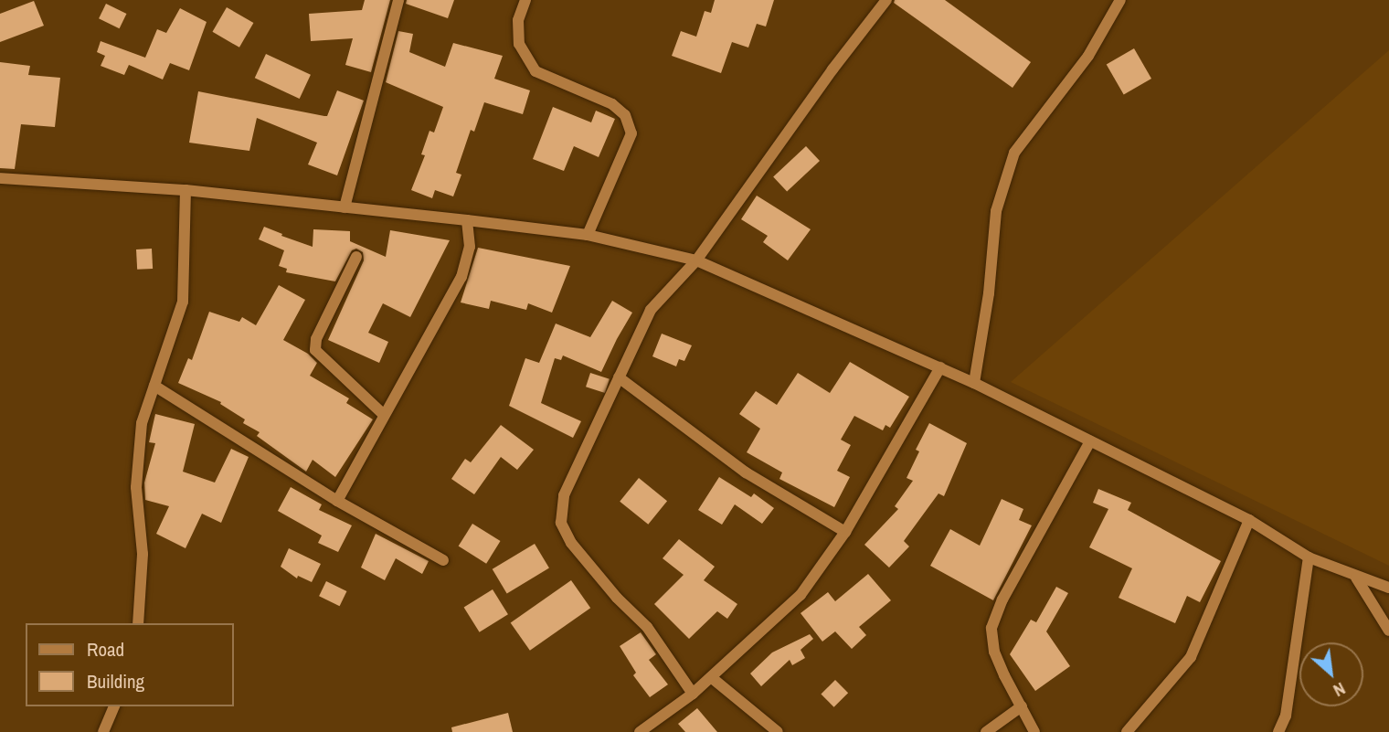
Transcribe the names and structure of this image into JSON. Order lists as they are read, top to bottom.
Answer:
{
  "legend": ["Road", "Building"],
  "north": "bottom right"
}
